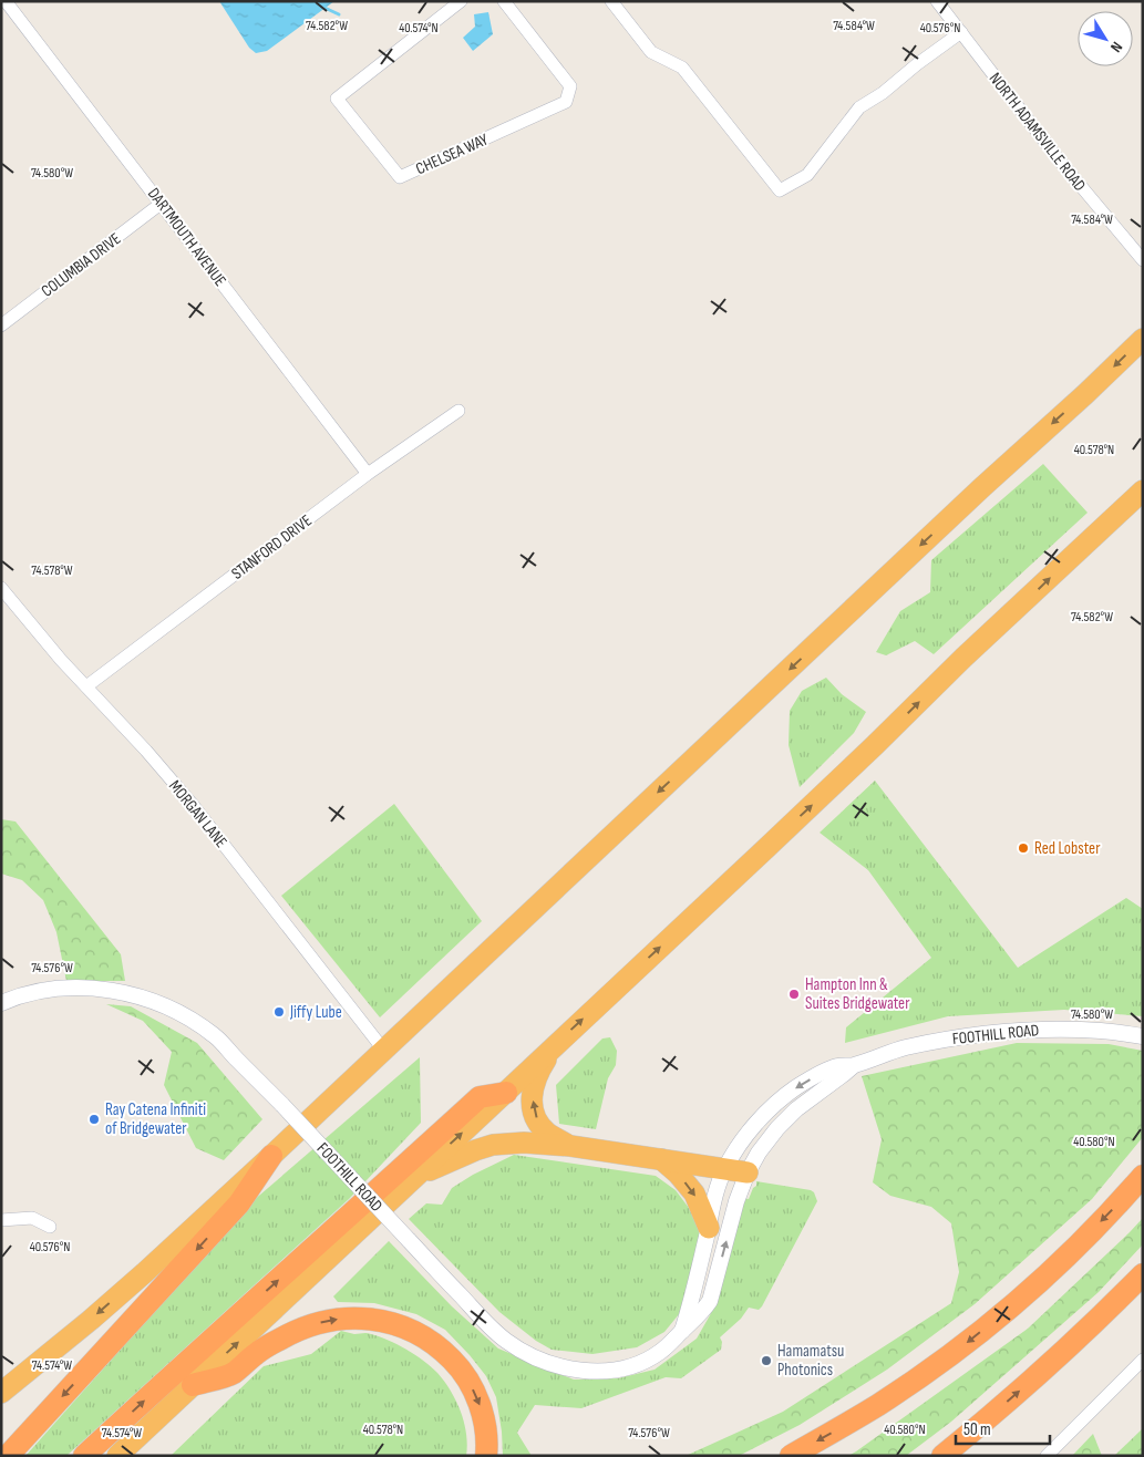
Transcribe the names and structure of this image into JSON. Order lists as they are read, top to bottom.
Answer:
{
  "streets": {
    "street": [
      "NORTH ADAMSVILLE ROAD",
      "CHELSEA WAY",
      "DARTMOUTH AVENUE",
      "COLUMBIA DRIVE",
      "STANFORD DRIVE",
      "MORGAN LANE",
      "FOOTHILL ROAD"
    ]
  },
  "crossings": [
    ["DARTMOUTH AVENUE", "COLUMBIA DRIVE"],
    ["DARTMOUTH AVENUE", "STANFORD DRIVE"],
    ["STANFORD DRIVE", "MORGAN LANE"]
  ],
  "places": [
    "Red Lobster",
    "Hampton Inn & Suites Bridgewater",
    "Jiffy Lube",
    "Ray Catena Infiniti of Bridgewater",
    "Hamamatsu Photonics"
  ],
  "scale_bar": "50 m",
  "north": "bottom right",
  "coordinates": [
    "74.582°W",
    "74.584°W",
    "40.574°N",
    "40.576°N",
    "74.580°W",
    "40.578°N",
    "74.578°W",
    "74.576°W",
    "40.580°N",
    "74.574°W"
  ]
}
